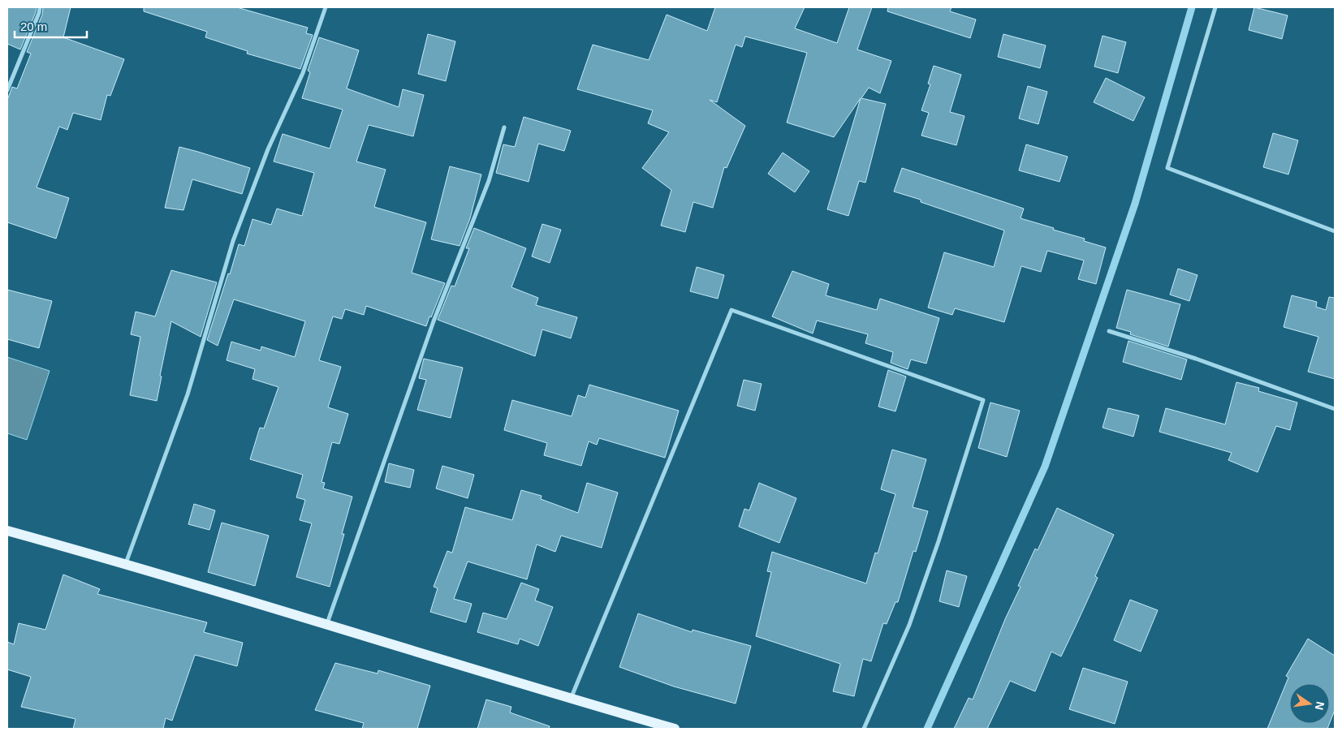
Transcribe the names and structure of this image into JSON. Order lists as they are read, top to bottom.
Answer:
{
  "scale_bar": "20 m",
  "north": "right"
}
